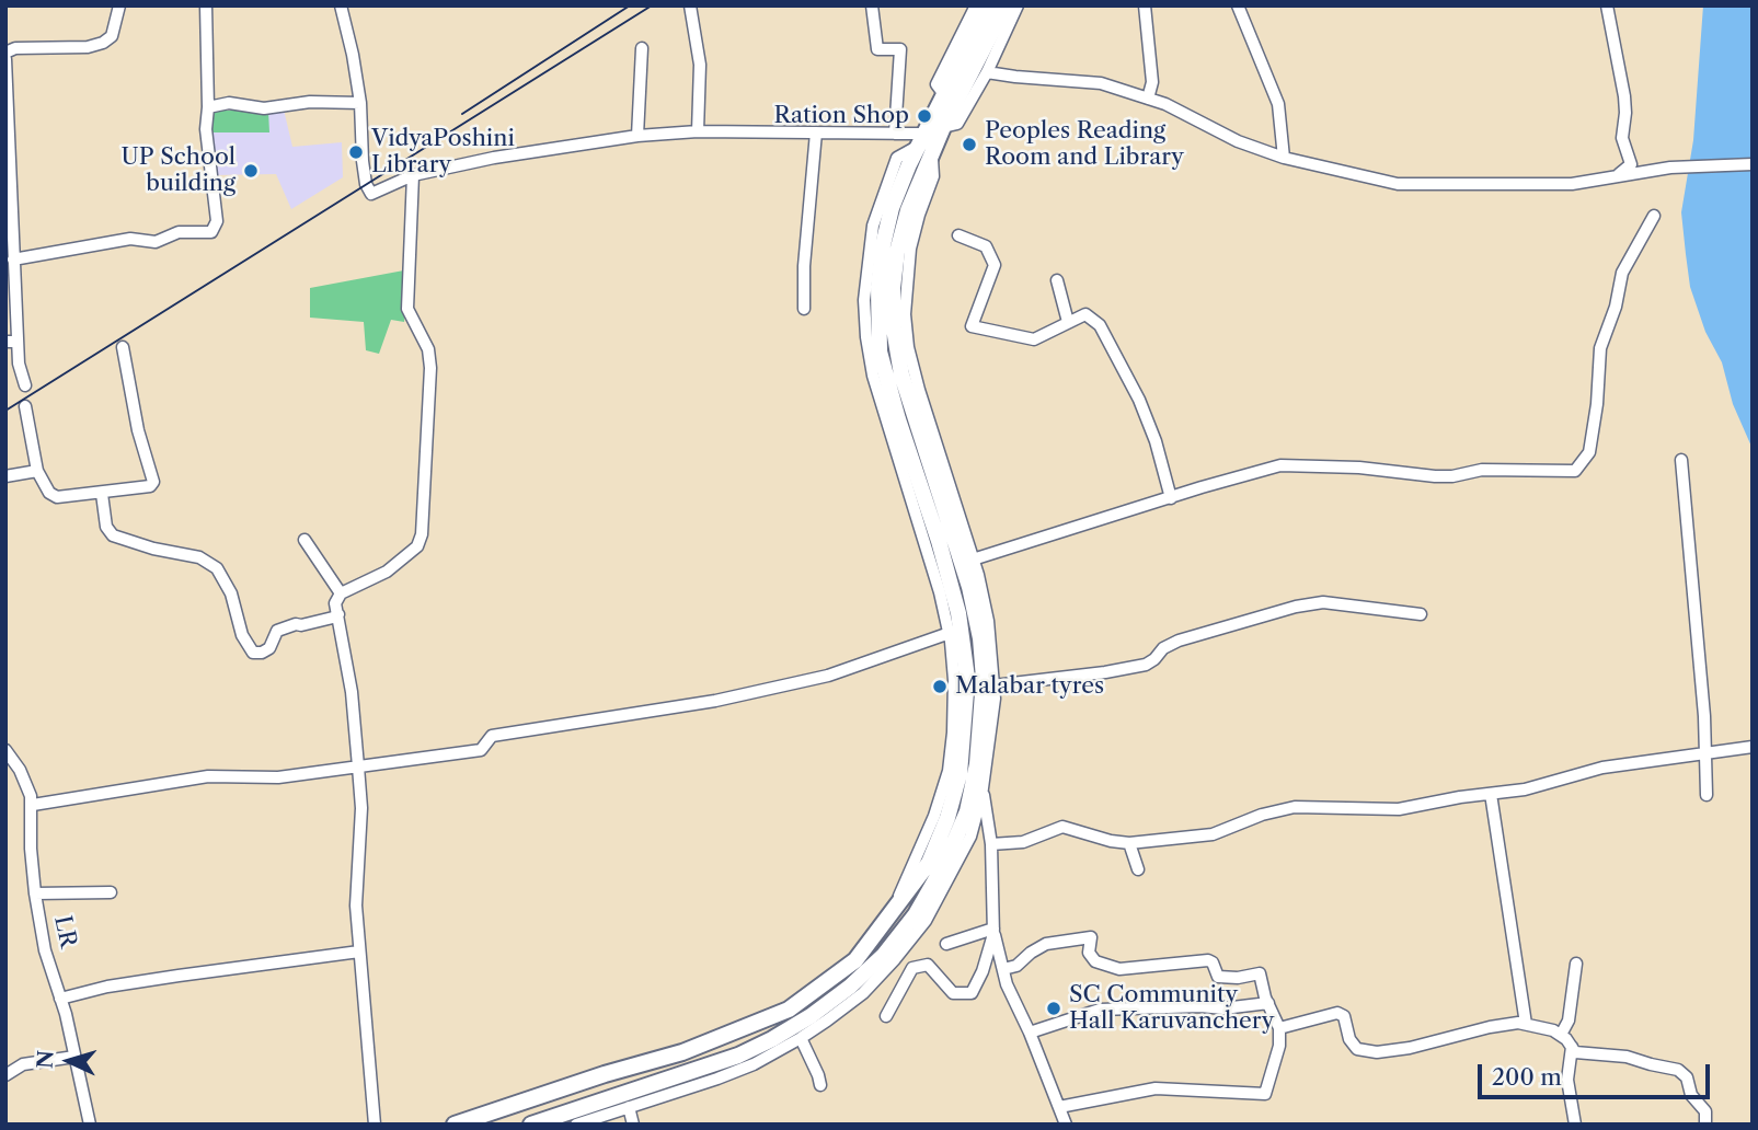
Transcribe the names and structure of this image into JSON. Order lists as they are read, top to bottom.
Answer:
{
  "streets": {
    "street": ["LR"]
  },
  "places": [
    "Ration Shop",
    "Peoples Reading Room and Library",
    "VidyaPoshini Library",
    "UP School building",
    "Malabar tyres",
    "SC Community Hall Karuvanchery"
  ],
  "scale_bar": "200 m",
  "north": "left"
}
